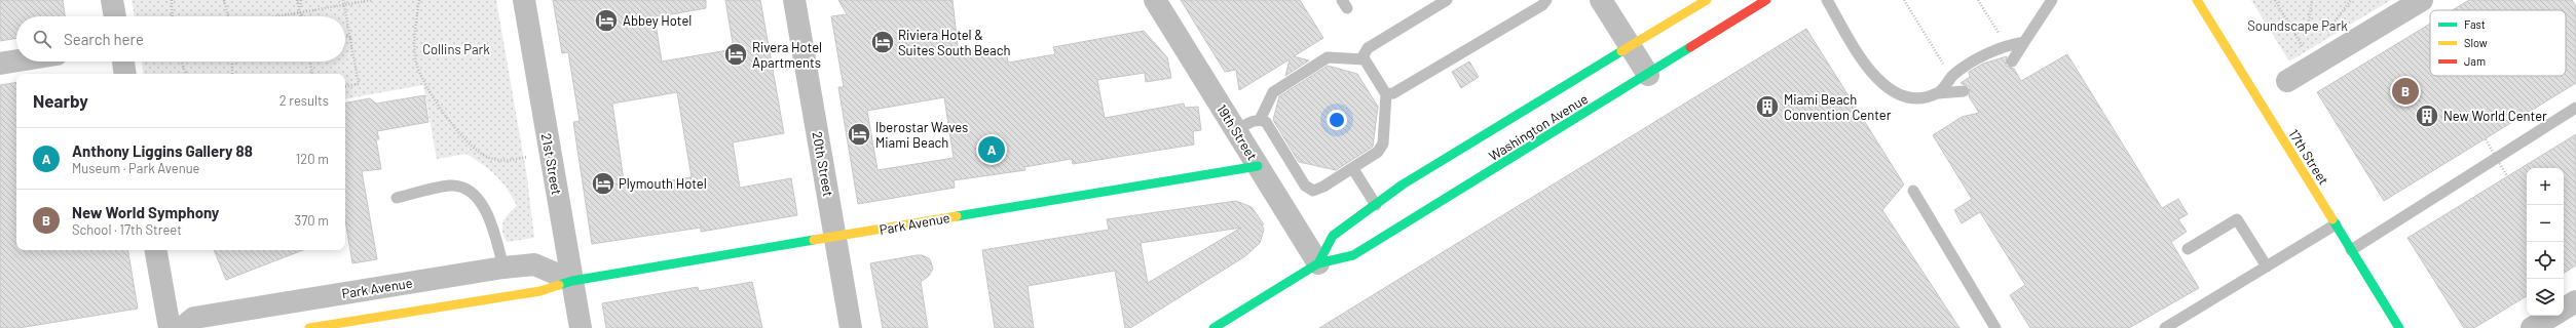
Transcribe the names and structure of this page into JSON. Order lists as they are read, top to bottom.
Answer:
{
  "streets": {
    "street": [
      "Washington Avenue",
      "19th Street",
      "17th Street",
      "21st Street",
      "20th Street",
      "Park Avenue"
    ]
  },
  "crossings": [
    ["Washington Avenue", "19th Street"],
    ["19th Street", "Park Avenue"],
    ["21st Street", "Park Avenue"],
    ["20th Street", "Park Avenue"]
  ],
  "parks": ["Soundscape Park", "Collins Park"],
  "places": {
    "hotel": [
      "Abbey Hotel",
      "Riviera Hotel & Suites South Beach",
      "Rivera Hotel Apartments",
      "Iberostar Waves Miami Beach",
      "Plymouth Hotel"
    ],
    "building": ["Miami Beach Convention Center", "New World Center"]
  },
  "legend": ["Fast", "Slow", "Jam"],
  "page": {
    "search": "Search here",
    "heading": ["Nearby", "2 results"],
    "pins": ["B", "A"],
    "list": [
      {
        "mark": "A",
        "name": "Anthony Liggins Gallery 88",
        "note": "Museum · Park Avenue",
        "value": "120 m"
      },
      {
        "mark": "B",
        "name": "New World Symphony",
        "note": "School · 17th Street",
        "value": "370 m"
      }
    ],
    "map_buttons": ["+", "−"]
  }
}
